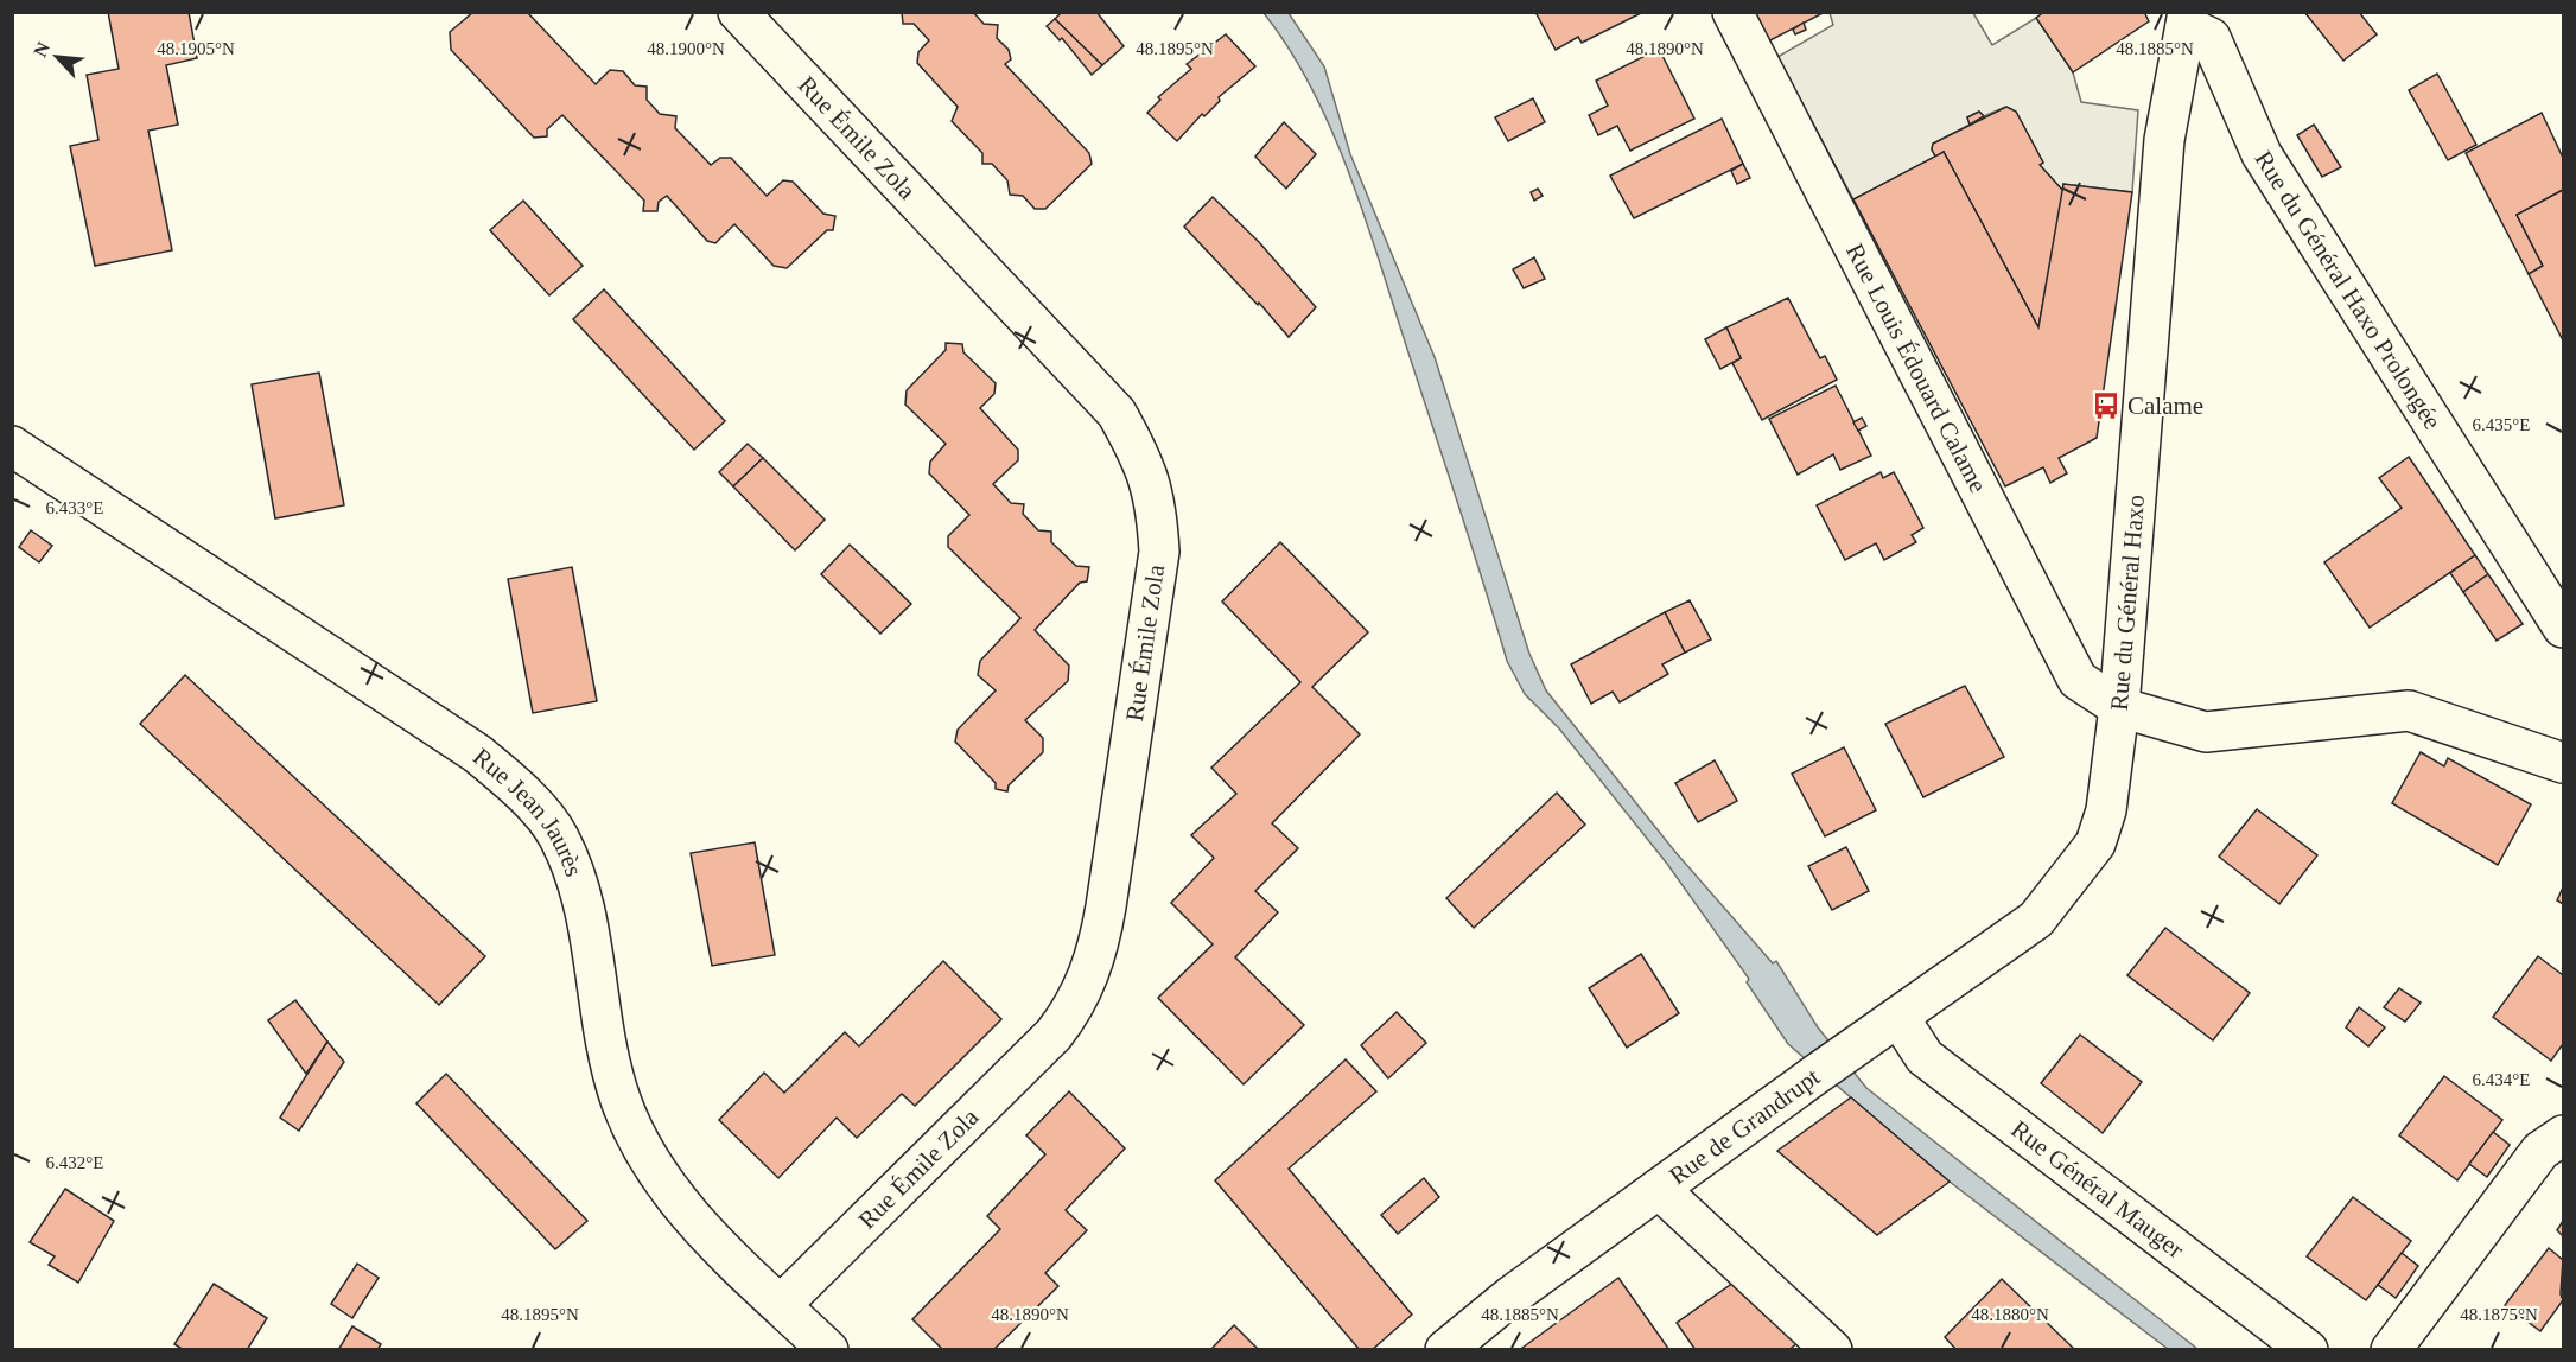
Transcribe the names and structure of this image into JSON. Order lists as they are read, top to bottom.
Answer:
{
  "streets": {
    "street": [
      "Rue Émile Zola",
      "Rue du Général Haxo Prolongée",
      "Rue Louis Édouard Calame",
      "Rue du Général Haxo",
      "Rue Jean Jaurès",
      "Rue de Grandrupt",
      "Rue Général Mauger"
    ]
  },
  "crossings": [
    ["Rue Émile Zola", "Rue Jean Jaurès"],
    ["Rue du Général Haxo Prolongée", "Rue du Général Haxo"],
    ["Rue Louis Édouard Calame", "Rue du Général Haxo"],
    ["Rue du Général Haxo", "Rue de Grandrupt"],
    ["Rue du Général Haxo", "Rue Général Mauger"]
  ],
  "places": {
    "bus stop": ["Calame"]
  },
  "north": "top left",
  "coordinates": [
    "48.1905°N",
    "48.1900°N",
    "48.1895°N",
    "48.1890°N",
    "48.1885°N",
    "6.435°E",
    "6.433°E",
    "6.434°E",
    "6.432°E",
    "48.1880°N",
    "48.1875°N"
  ]
}
